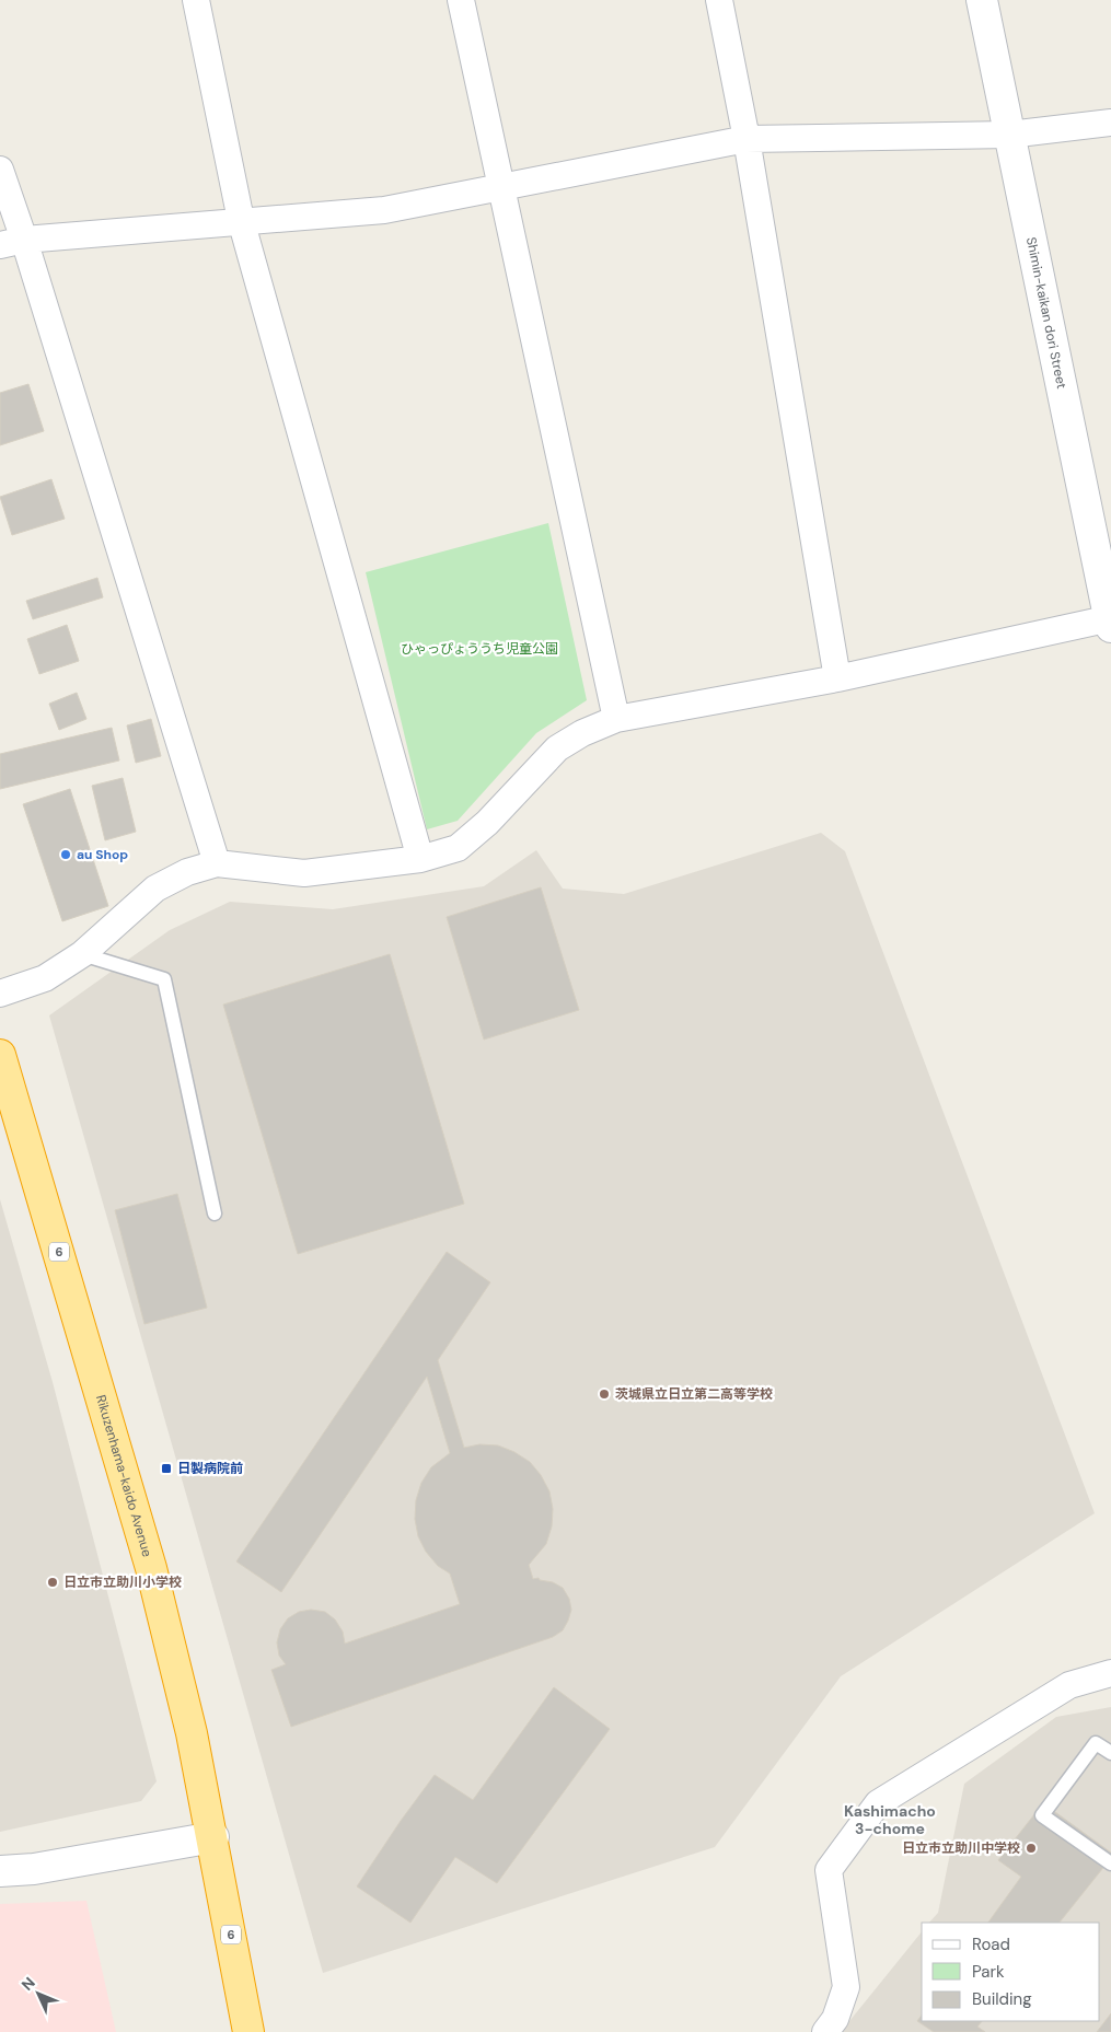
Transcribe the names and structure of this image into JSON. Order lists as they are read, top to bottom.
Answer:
{
  "streets": {
    "highway": ["6", "Rikuzenhama-kaido Avenue"],
    "street": ["Shimin-kaikan dori Street"]
  },
  "districts": ["Kashimacho 3-chome"],
  "parks": ["ひゃっぴょううち児童公園"],
  "places": {
    "other": [
      "au Shop",
      "茨城県立日立第二高等学校",
      "日立市立助川小学校",
      "日立市立助川中学校"
    ],
    "transit": ["日製病院前"]
  },
  "legend": ["Road", "Park", "Building"],
  "north": "top left"
}
